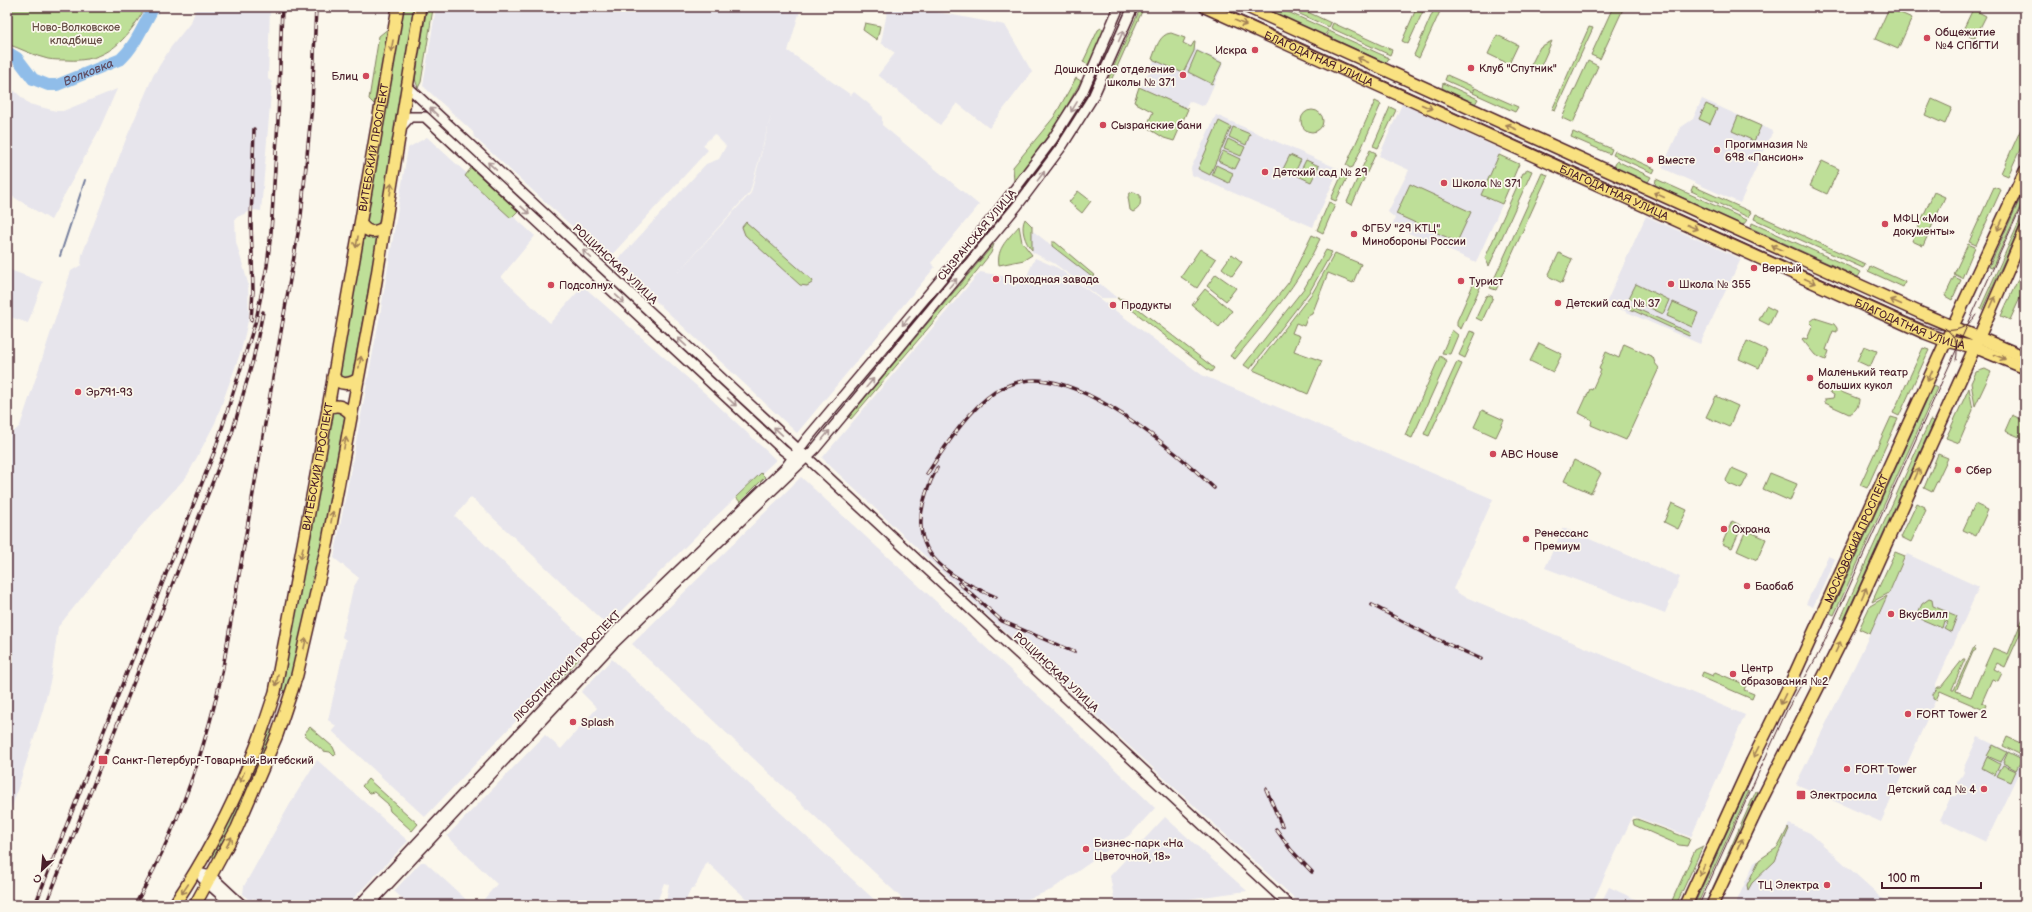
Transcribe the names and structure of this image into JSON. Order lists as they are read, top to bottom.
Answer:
{
  "streets": {
    "main road": ["БЛАГОДАТНАЯ УЛИЦА", "ВИТЕБСКИЙ ПРОСПЕКТ", "МОСКОВСКИЙ ПРОСПЕКТ"],
    "street": ["СЫЗРАНСКАЯ УЛИЦА", "РОЩИНСКАЯ УЛИЦА", "ЛЮБОТИНСКИЙ ПРОСПЕКТ"]
  },
  "crossings": [
    ["БЛАГОДАТНАЯ УЛИЦА", "МОСКОВСКИЙ ПРОСПЕКТ"],
    ["СЫЗРАНСКАЯ УЛИЦА", "РОЩИНСКАЯ УЛИЦА"],
    ["СЫЗРАНСКАЯ УЛИЦА", "ЛЮБОТИНСКИЙ ПРОСПЕКТ"],
    ["РОЩИНСКАЯ УЛИЦА", "ЛЮБОТИНСКИЙ ПРОСПЕКТ"]
  ],
  "water": ["Волковка"],
  "parks": ["Ново-Волковское кладбище"],
  "places": {
    "other": [
      "Общежитие №4 СПбГТИ",
      "Искра",
      "Клуб \"Спутник\"",
      "Дошкольное отделение школы № 371",
      "Блиц",
      "Сызранские бани",
      "Прогимназия № 698 «Пансион»",
      "Вместе",
      "Детский сад № 29",
      "Школа № 371",
      "МФЦ «Мои документы»",
      "ФГБУ \"29 КТЦ\" Минобороны России",
      "Верный",
      "Проходная завода",
      "Турист",
      "Школа № 355",
      "Подсолнух",
      "Детский сад № 37",
      "Продукты",
      "Маленький театр больших кукол",
      "Эр791-93",
      "ABC House",
      "Сбер",
      "Охрана",
      "Ренессанс Премиум",
      "Баобаб",
      "ВкусВилл",
      "Центр образования №2",
      "FORT Tower 2",
      "Splash",
      "FORT Tower",
      "Детский сад № 4",
      "Бизнес-парк «На Цветочной, 18»",
      "ТЦ Электра"
    ],
    "transit": ["Санкт-Петербург-Товарный-Витебский", "Электросила"]
  },
  "scale_bar": "100 m",
  "north": "bottom left"
}
